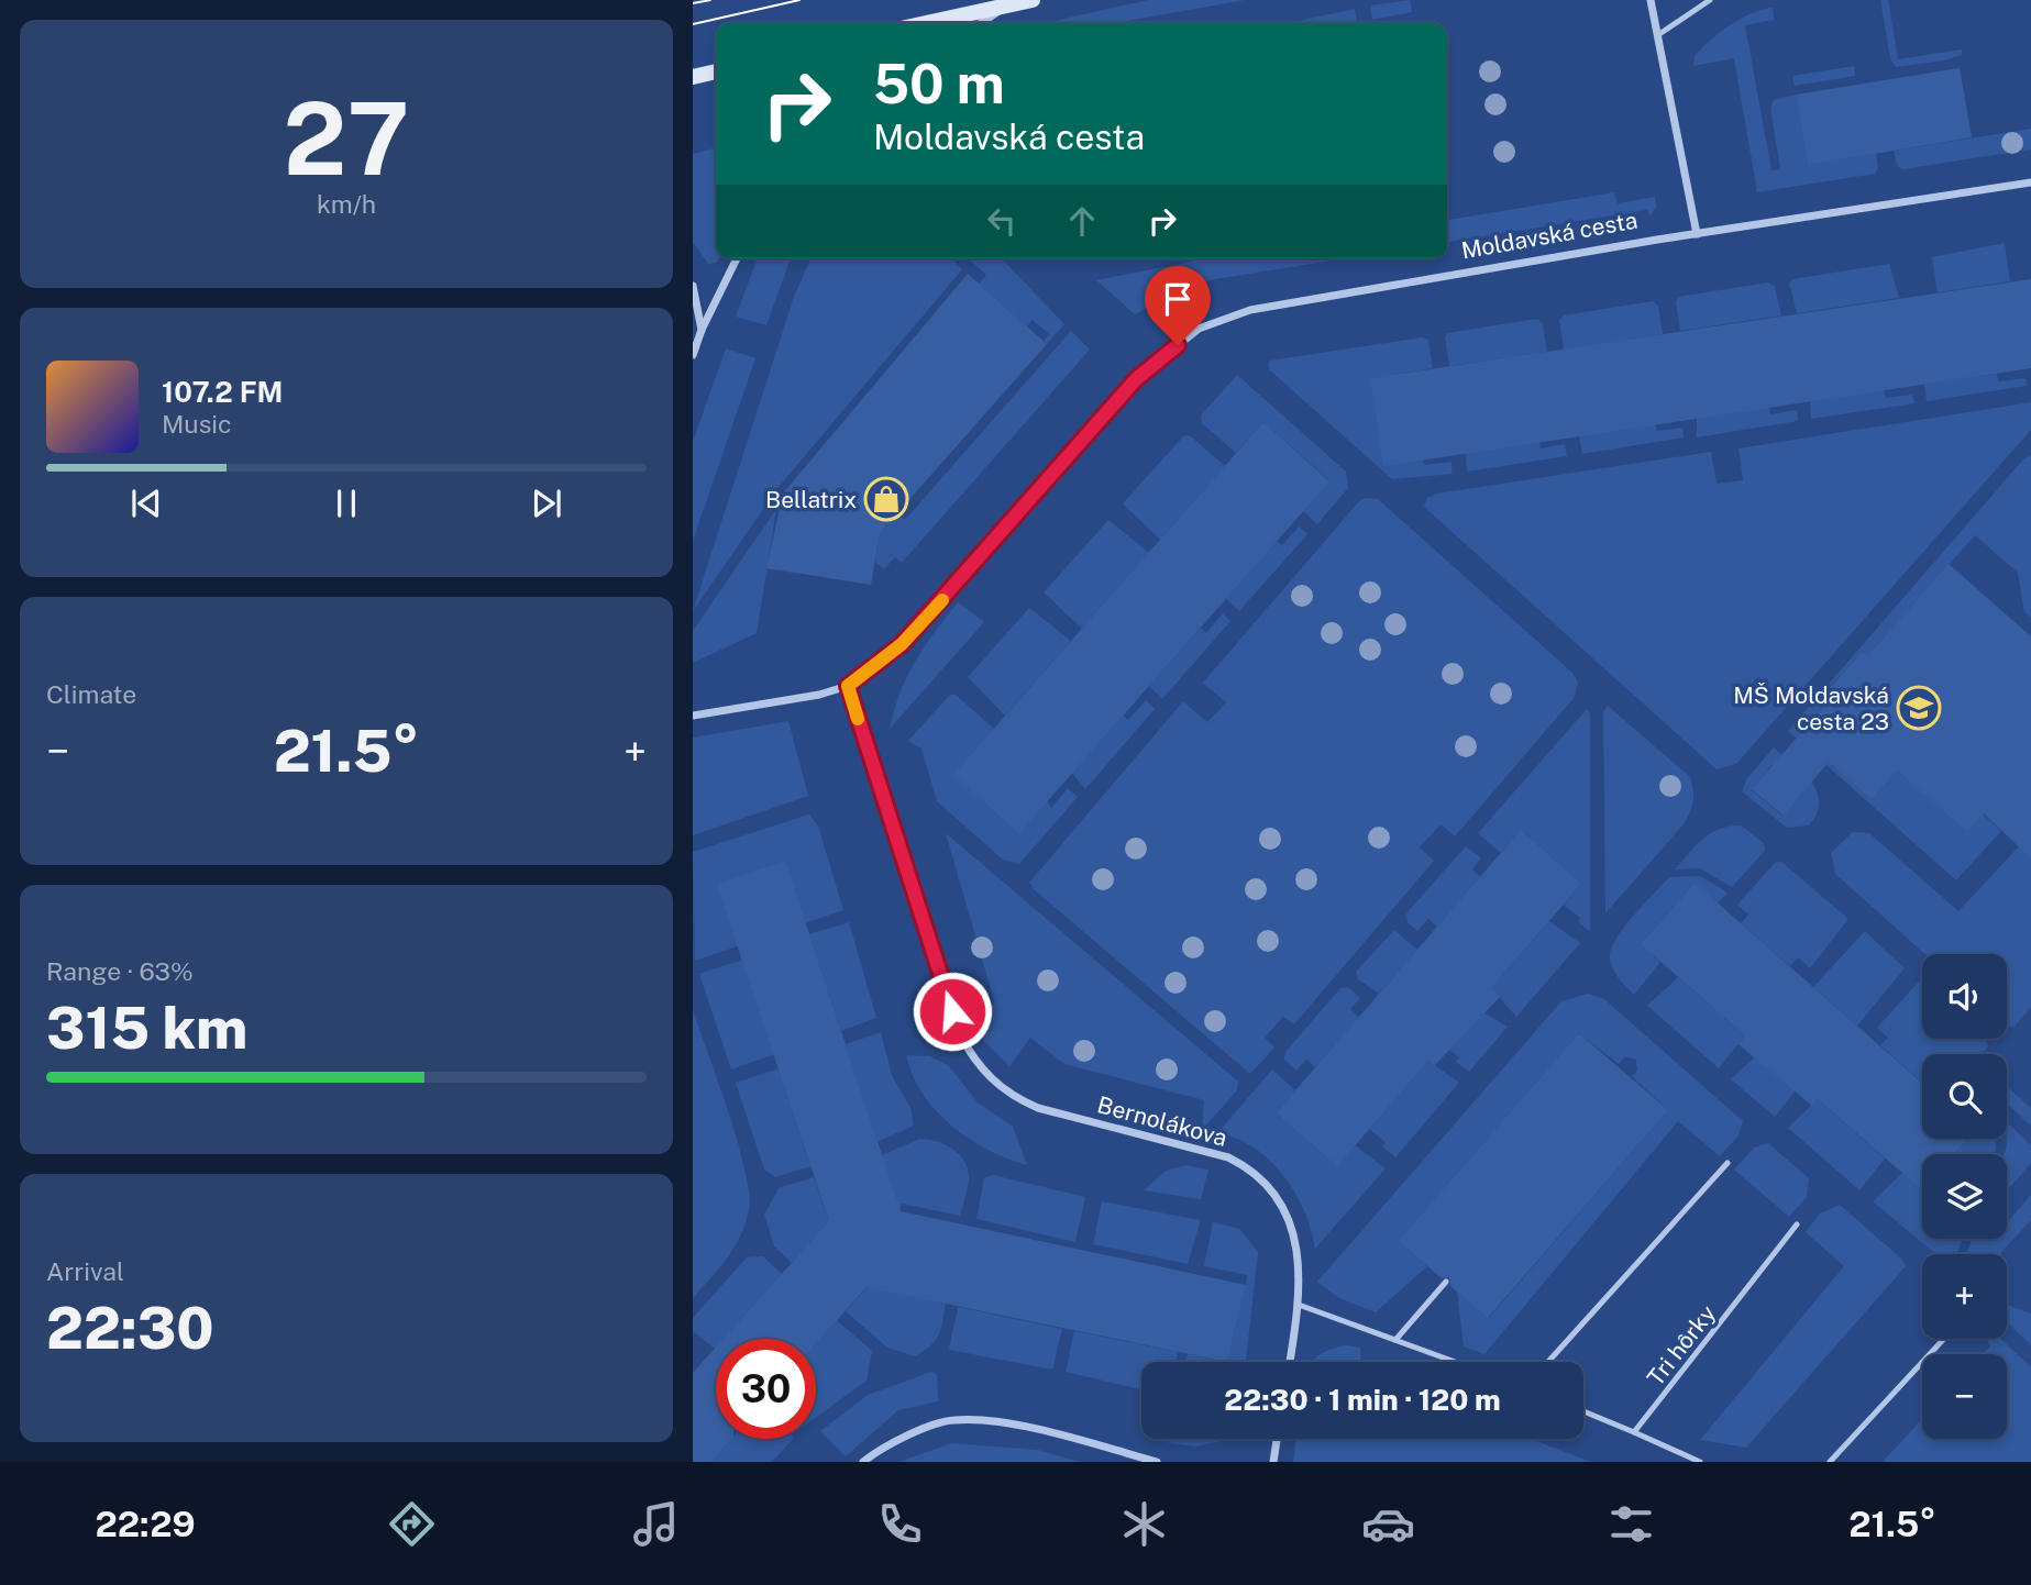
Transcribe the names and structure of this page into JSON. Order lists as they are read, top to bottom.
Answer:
{
  "streets": {
    "street": ["Moldavská cesta", "Bernolákova"],
    "lane": ["Tri hôrky"]
  },
  "crossings": [
    ["Moldavská cesta", "Bernolákova"]
  ],
  "places": {
    "shop": ["Bellatrix"],
    "school or university": ["MŠ Moldavská cesta 23"]
  },
  "page": {
    "tile": [
      ["27", "km/h"],
      "Climate",
      ["Range · 63%", "315 km"],
      ["Arrival", "22:30"]
    ],
    "turn": ["50 m", "Moldavská cesta"],
    "song": ["107.2 FM", "Music"],
    "heat": ["−", "21.5°", "+"],
    "map_buttons": ["+", "−"],
    "limit": "30",
    "trip": "22:30 · 1 min · 120 m",
    "tabs": ["22:29", "21.5°"]
  }
}
